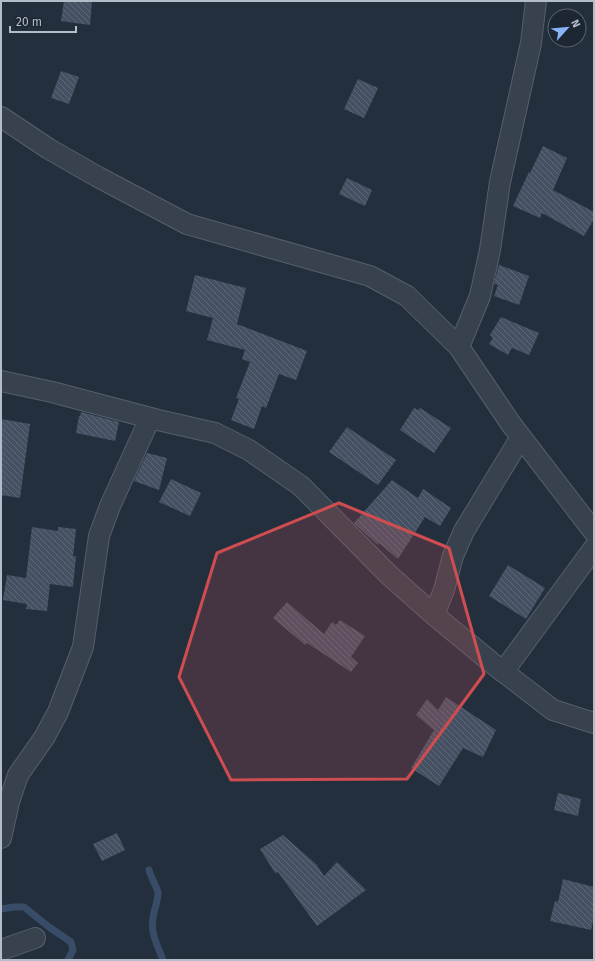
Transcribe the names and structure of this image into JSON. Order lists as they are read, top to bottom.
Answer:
{
  "scale_bar": "20 m",
  "north": "top right"
}
